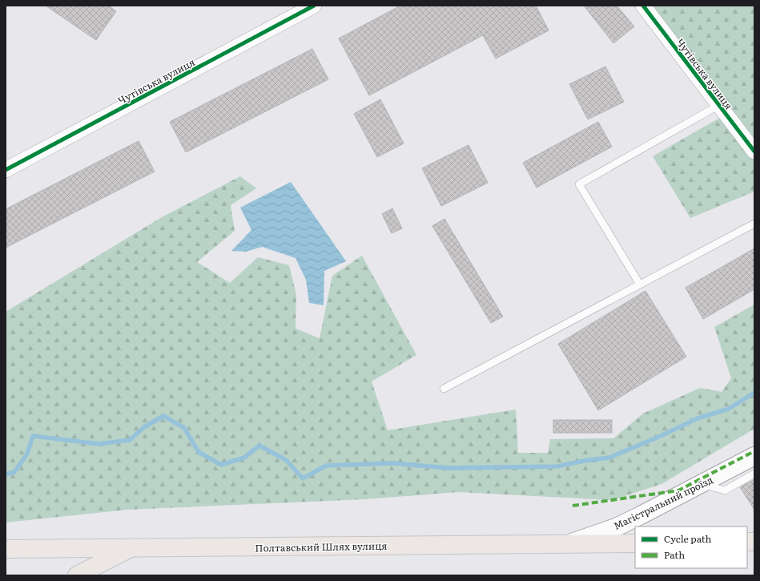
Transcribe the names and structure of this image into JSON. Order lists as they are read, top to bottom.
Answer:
{
  "streets": {
    "main road": ["Магістральний проїзд", "Полтавський Шлях вулиця"],
    "street": ["Чутівська вулиця"]
  },
  "crossings": [
    ["Магістральний проїзд", "Полтавський Шлях вулиця"]
  ],
  "legend": ["Cycle path", "Path"]
}
